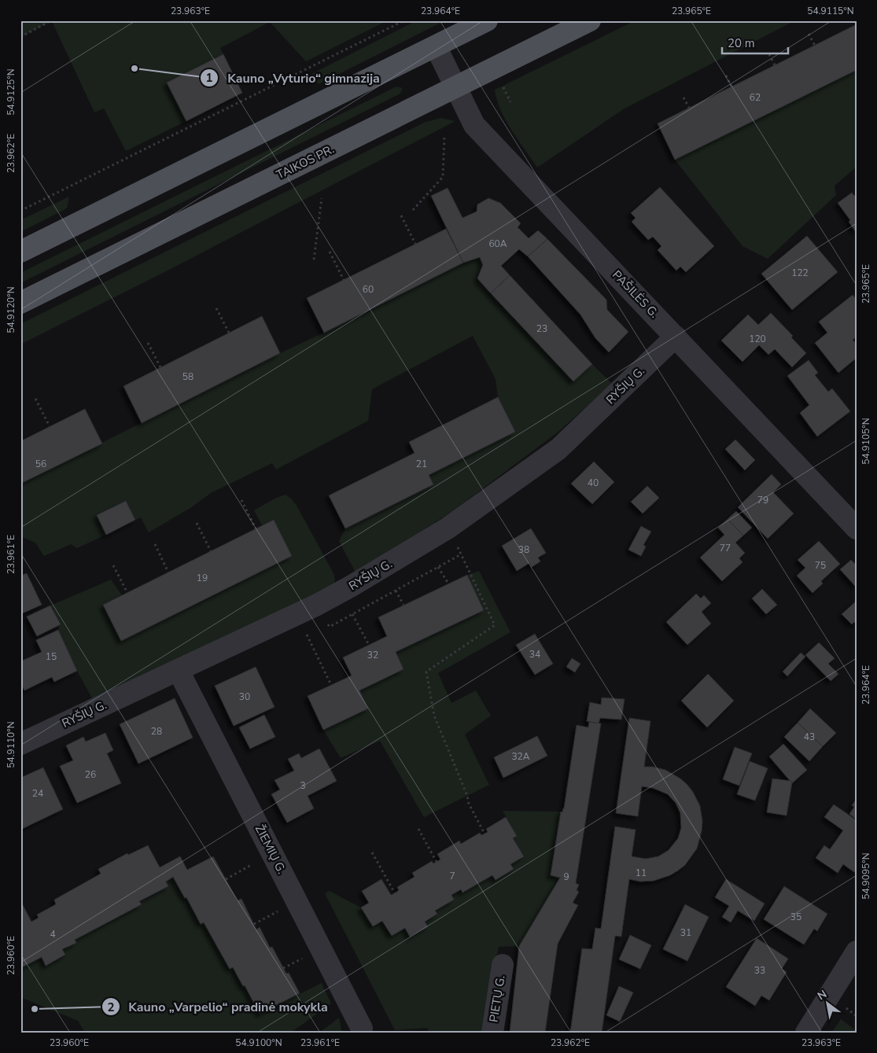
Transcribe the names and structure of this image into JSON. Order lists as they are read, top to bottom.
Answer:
{
  "streets": {
    "main road": ["TAIKOS PR."],
    "street": [
      "PAŠILĖS G.",
      "RYŠIŲ G.",
      "ŽIEMIŲ G.",
      "PIETŲ G."
    ]
  },
  "crossings": [
    ["TAIKOS PR.", "PAŠILĖS G."],
    ["PAŠILĖS G.", "RYŠIŲ G."],
    ["RYŠIŲ G.", "ŽIEMIŲ G."]
  ],
  "places": ["Kauno „Vyturio“ gimnazija", "Kauno „Varpelio“ pradinė mokykla"],
  "house_numbers": [
    "62",
    "60A",
    "122",
    "60",
    "23",
    "120",
    "58",
    "56",
    "21",
    "40",
    "79",
    "77",
    "38",
    "75",
    "19",
    "34",
    "32",
    "15",
    "30",
    "28",
    "43",
    "32A",
    "26",
    "3",
    "24",
    "11",
    "7",
    "9",
    "35",
    "31",
    "4",
    "33"
  ],
  "scale_bar": "20 m",
  "north": "top left",
  "coordinates": [
    "23.963°E",
    "23.964°E",
    "23.965°E",
    "54.9115°N",
    "54.9125°N",
    "23.962°E",
    "54.9120°N",
    "54.9105°N",
    "23.961°E",
    "54.9110°N",
    "54.9095°N",
    "23.960°E",
    "54.9100°N"
  ]
}
